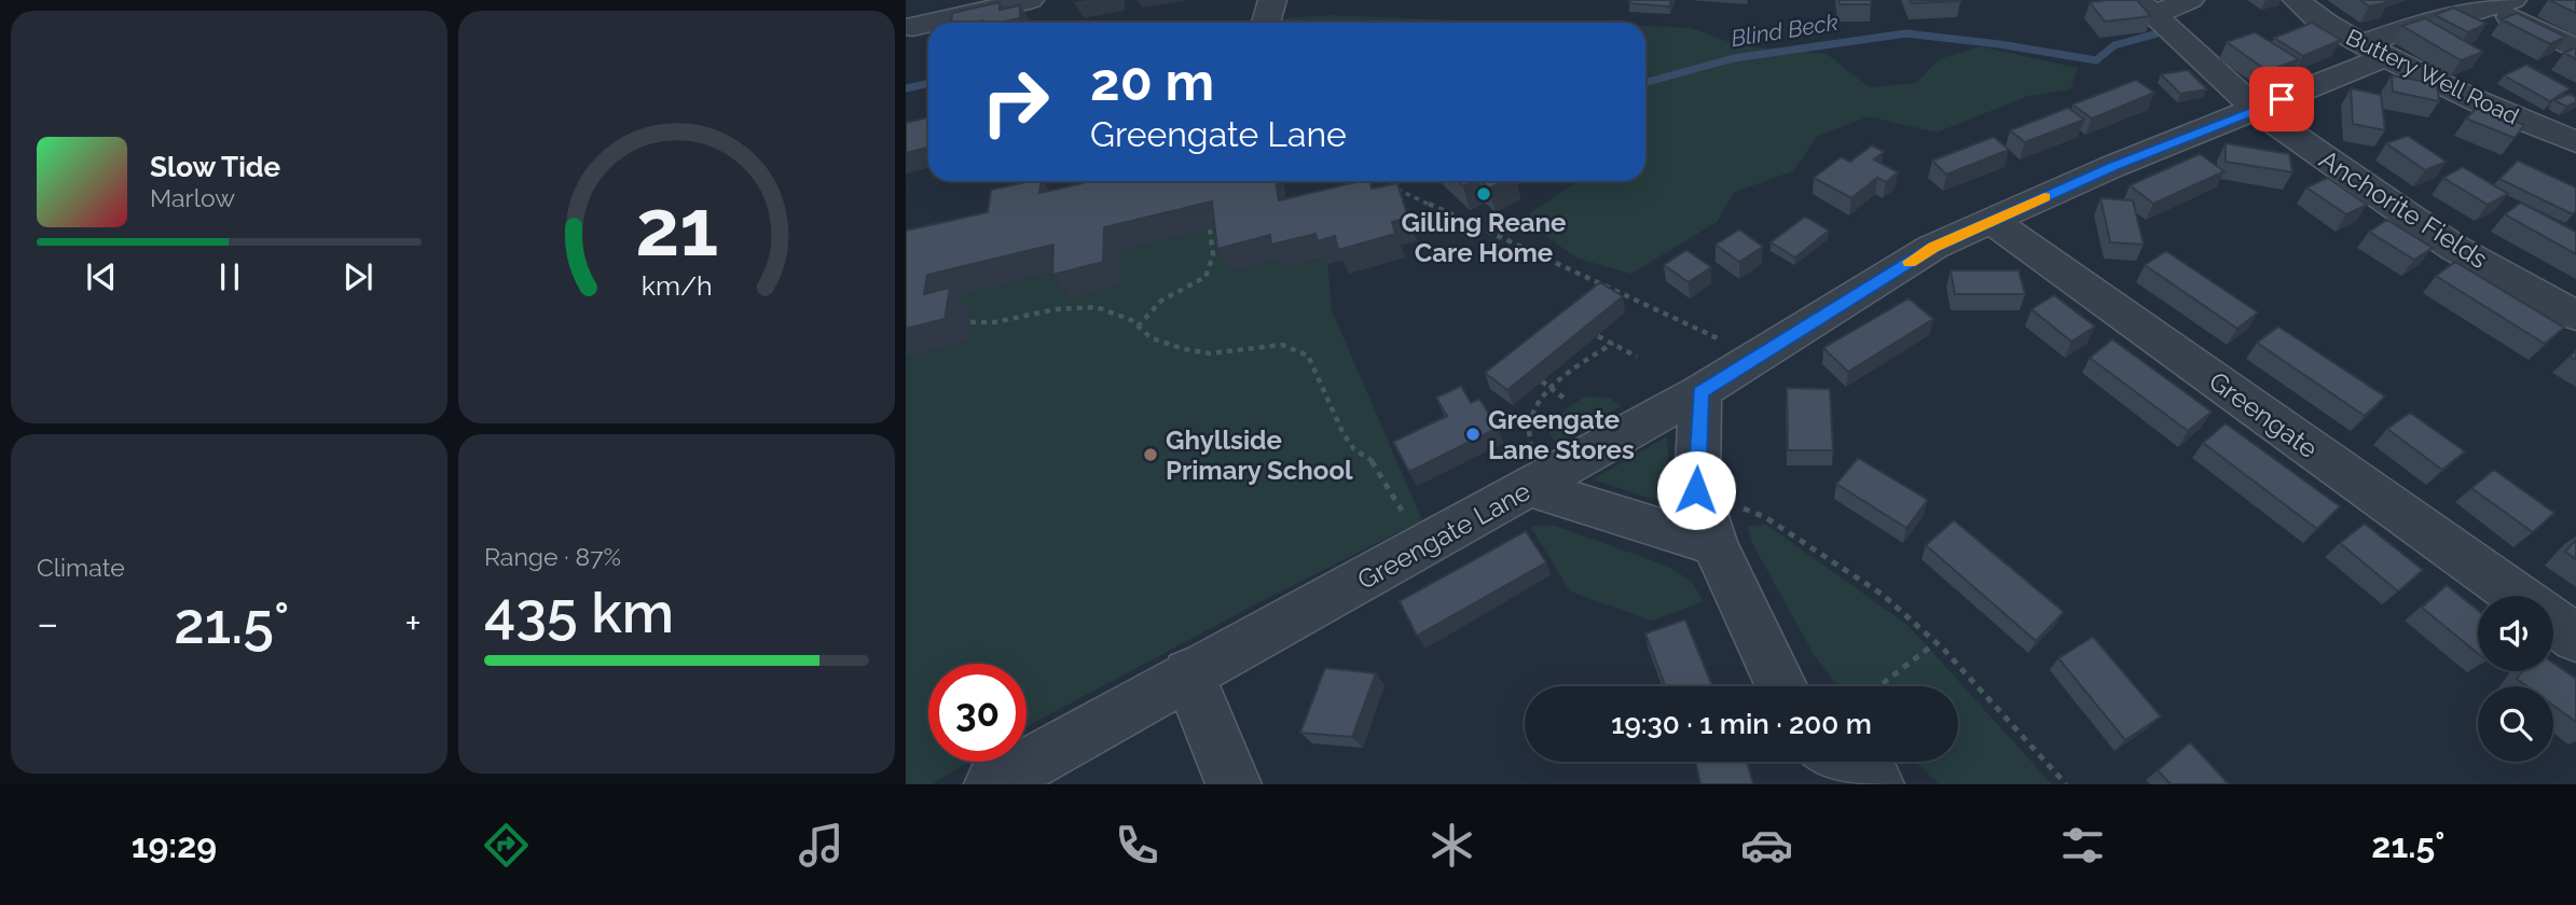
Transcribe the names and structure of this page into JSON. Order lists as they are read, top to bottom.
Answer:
{
  "streets": {
    "street": [
      "Buttery Well Road",
      "Anchorite Fields",
      "Greengate",
      "Greengate Lane"
    ]
  },
  "crossings": [
    ["Buttery Well Road", "Greengate Lane"],
    ["Anchorite Fields", "Greengate Lane"],
    ["Greengate", "Greengate Lane"]
  ],
  "water": ["Blind Beck"],
  "places": ["Gilling Reane Care Home", "Greengate Lane Stores", "Ghyllside Primary School"],
  "page": {
    "turn": ["20 m", "Greengate Lane"],
    "song": ["Slow Tide", "Marlow"],
    "tile": [
      "Climate",
      ["Range · 87%", "435 km"]
    ],
    "heat": ["−", "21.5°", "+"],
    "limit": "30",
    "trip": "19:30 · 1 min · 200 m",
    "tabs": ["19:29", "21.5°"],
    "gauge": ["21", "km/h"]
  }
}
